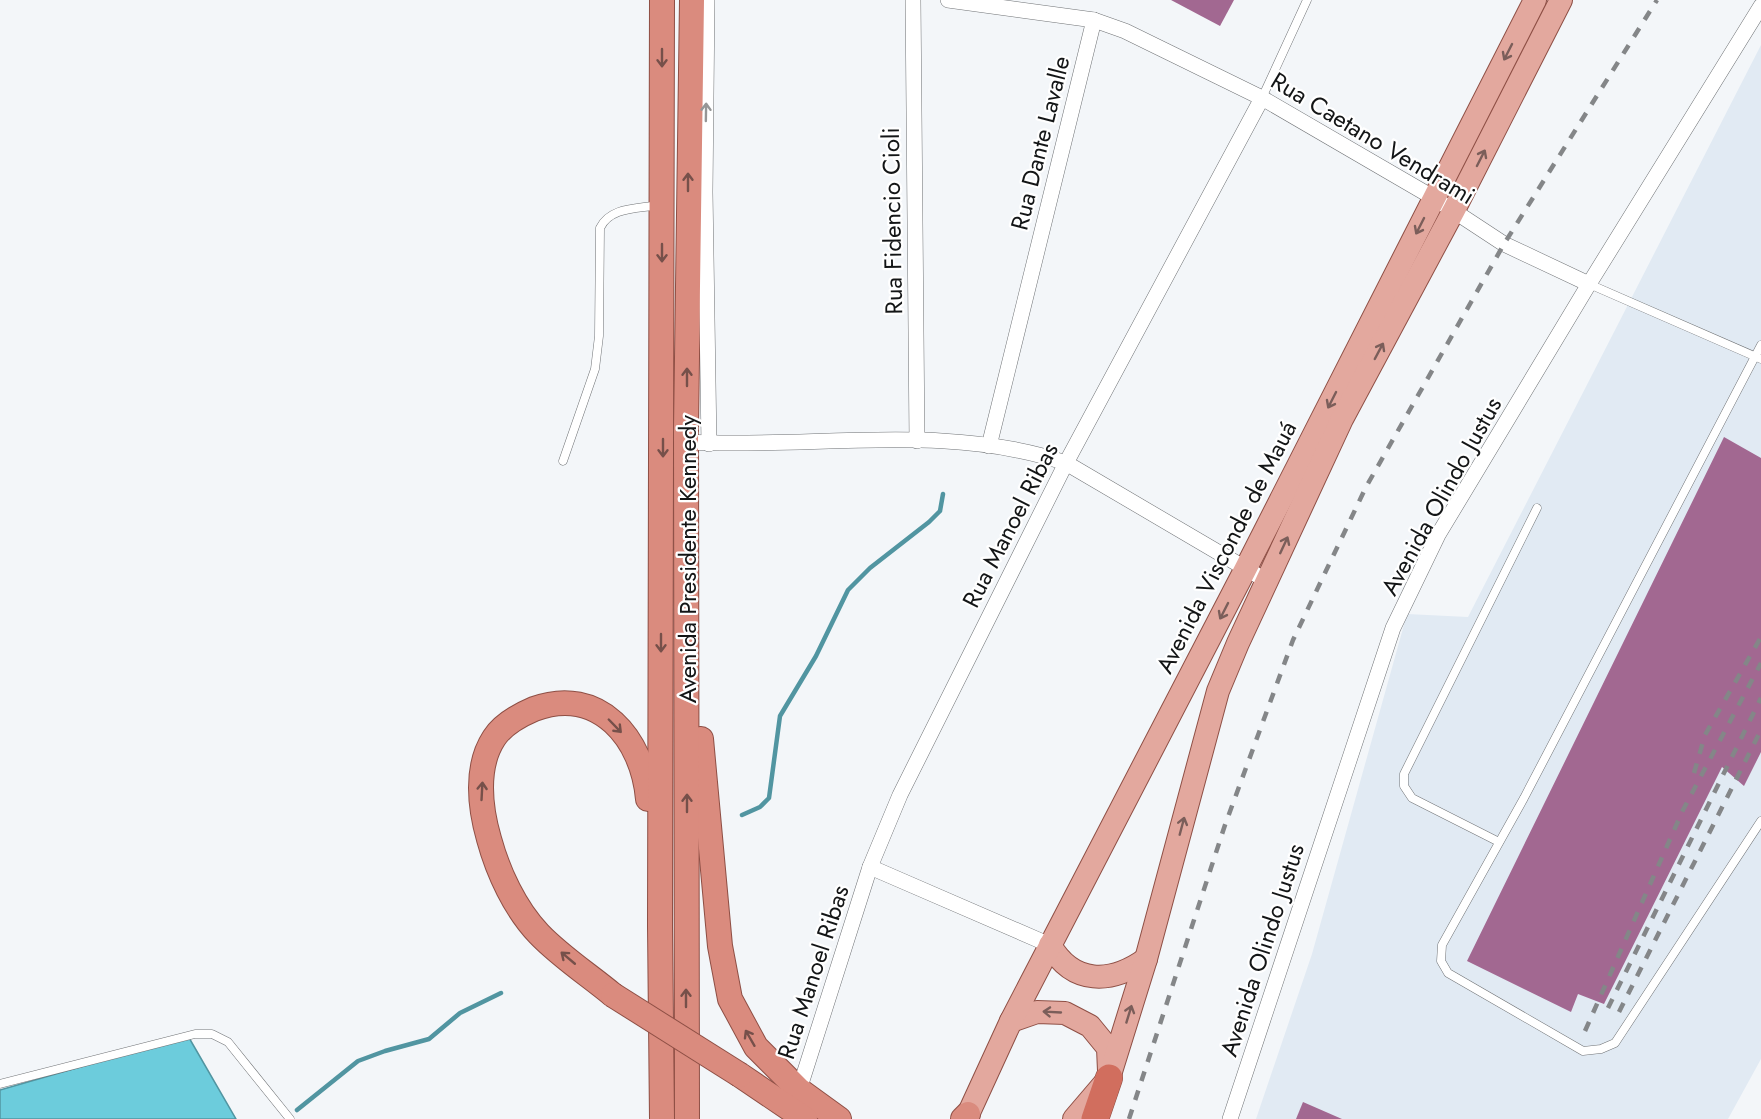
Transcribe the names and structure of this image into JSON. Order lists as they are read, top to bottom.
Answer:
{
  "streets": {
    "highway": ["Avenida Presidente Kennedy"],
    "main road": ["Avenida Visconde de Mauá"],
    "street": [
      "Rua Caetano Vendrami",
      "Rua Dante Lavalle",
      "Rua Fidencio Cioli",
      "Avenida Olindo Justus",
      "Rua Manoel Ribas"
    ]
  },
  "crossings": [
    ["Rua Caetano Vendrami", "Rua Dante Lavalle"],
    ["Rua Caetano Vendrami", "Avenida Olindo Justus"],
    ["Rua Caetano Vendrami", "Rua Manoel Ribas"],
    ["Rua Caetano Vendrami", "Avenida Visconde de Mauá"]
  ]
}
